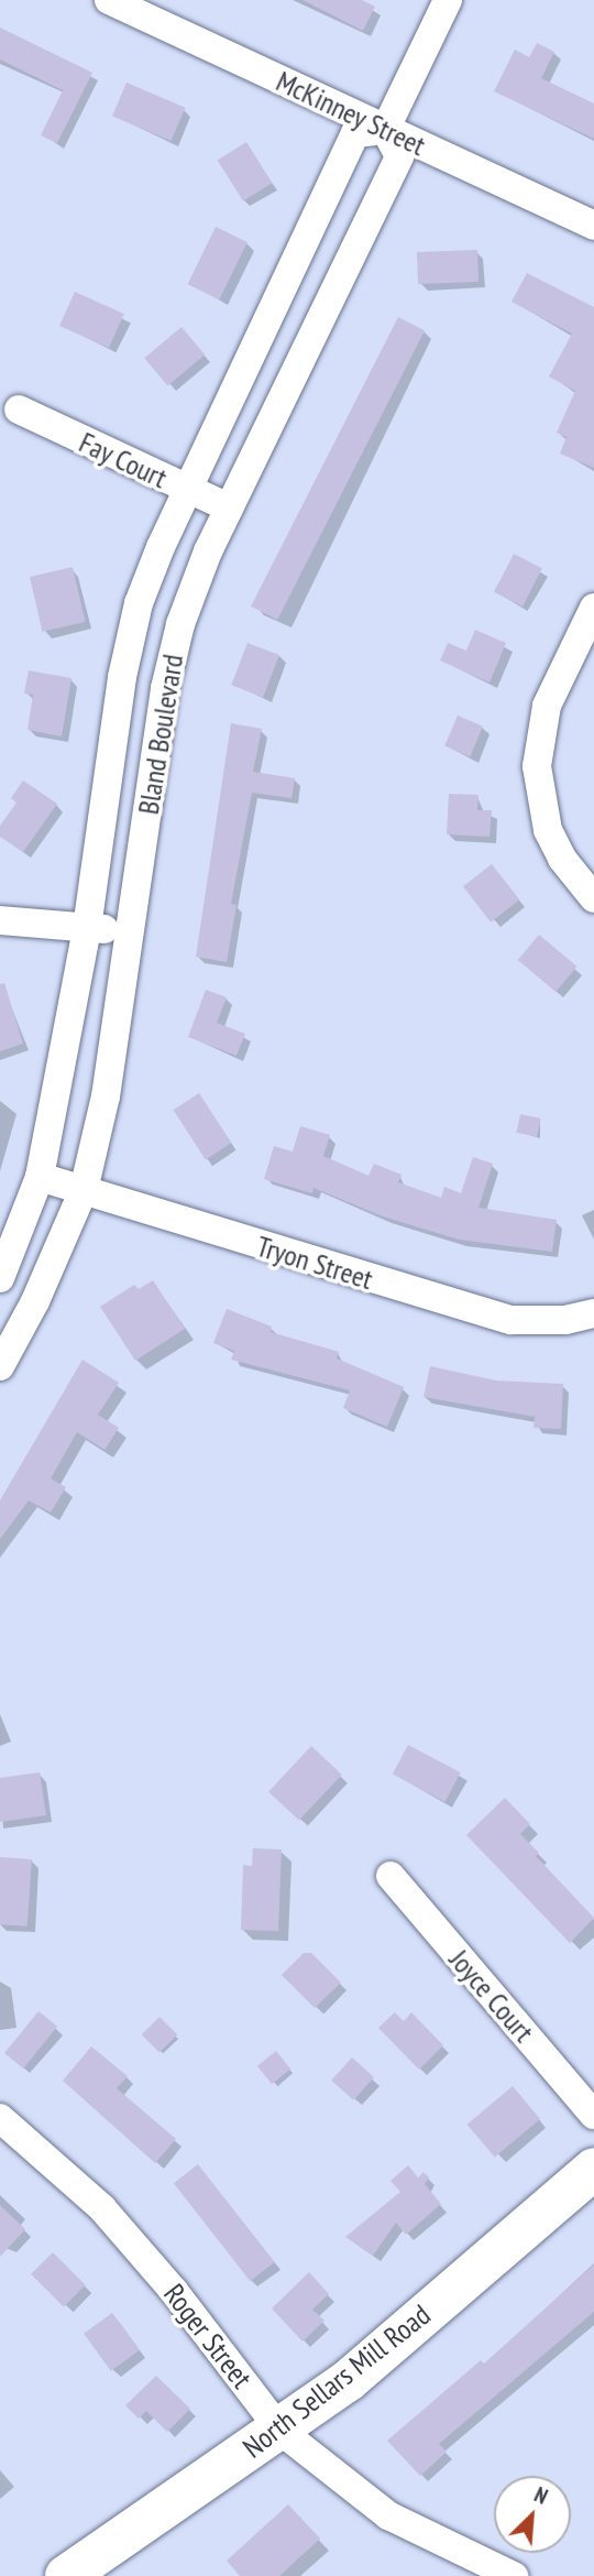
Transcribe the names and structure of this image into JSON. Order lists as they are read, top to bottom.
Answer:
{
  "streets": {
    "street": [
      "McKinney Street",
      "Fay Court",
      "Bland Boulevard",
      "Tryon Street",
      "Joyce Court",
      "Roger Street",
      "North Sellars Mill Road"
    ]
  },
  "crossings": [
    ["McKinney Street", "Bland Boulevard"],
    ["Fay Court", "Bland Boulevard"],
    ["Bland Boulevard", "Tryon Street"],
    ["Roger Street", "North Sellars Mill Road"]
  ],
  "north": "top right"
}
